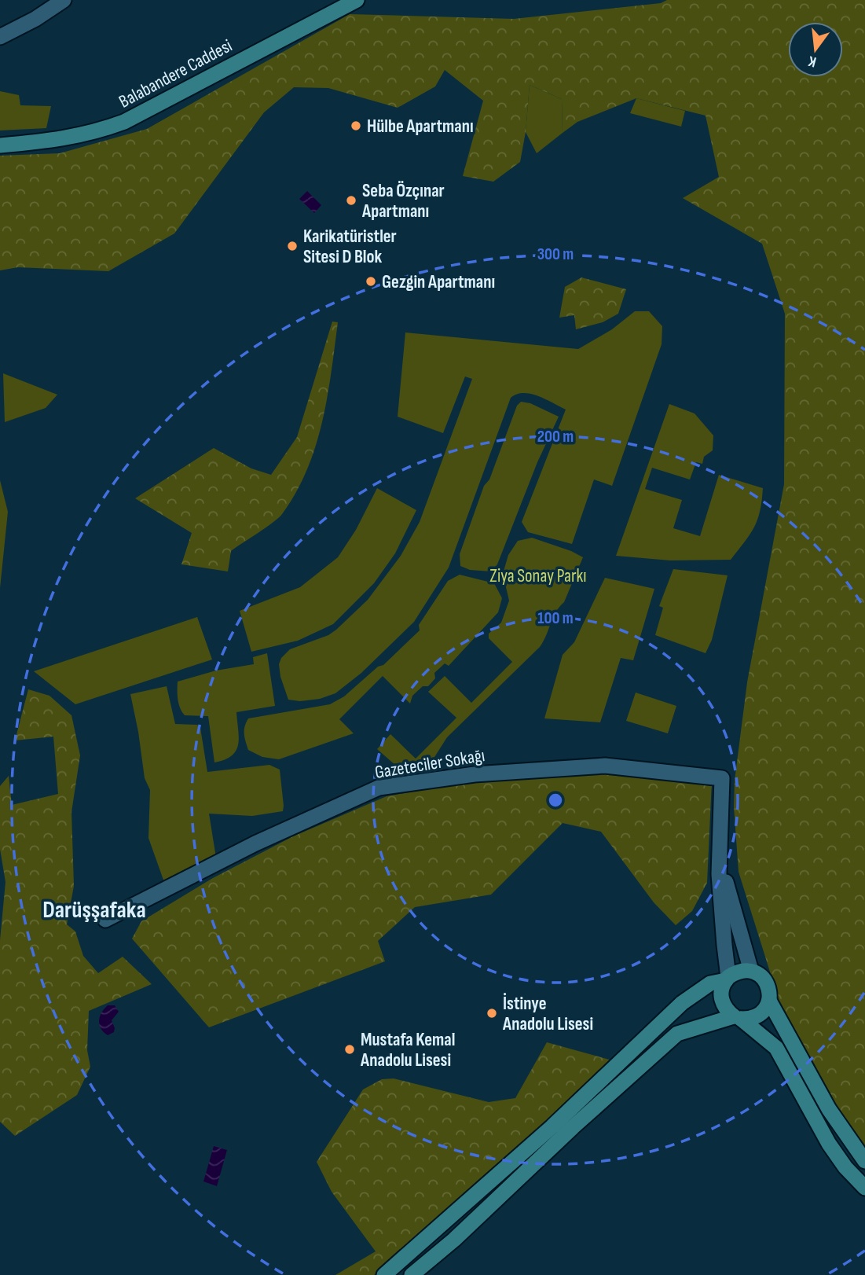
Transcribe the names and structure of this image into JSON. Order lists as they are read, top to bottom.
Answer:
{
  "streets": {
    "main road": ["Balabandere Caddesi"],
    "street": ["Gazeteciler Sokağı"]
  },
  "districts": ["Darüşşafaka"],
  "parks": ["Ziya Sonay Parkı"],
  "places": [
    "Hülbe Apartmanı",
    "Seba Özçınar Apartmanı",
    "Karikatüristler Sitesi D Blok",
    "Gezgin Apartmanı",
    "İstinye Anadolu Lisesi",
    "Mustafa Kemal Anadolu Lisesi"
  ],
  "north": "bottom",
  "rings": ["300 m", "200 m", "100 m"]
}
